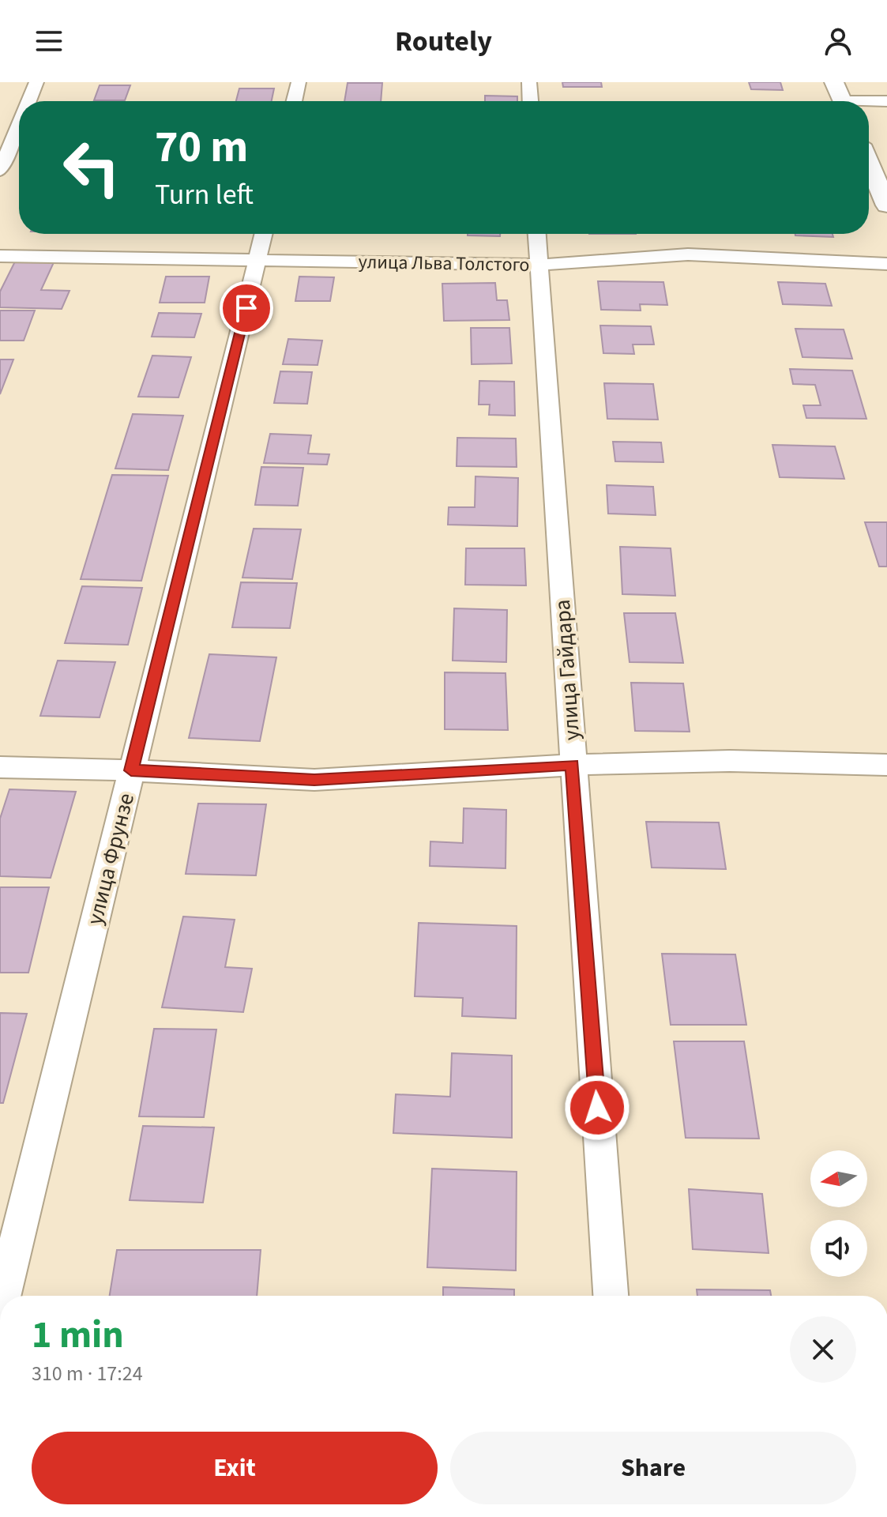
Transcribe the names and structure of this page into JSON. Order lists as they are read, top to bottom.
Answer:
{
  "streets": {
    "street": ["улица Льва Толстого", "улица Гайдара", "улица Фрунзе"]
  },
  "crossings": [
    ["улица Льва Толстого", "улица Гайдара"],
    ["улица Льва Толстого", "улица Фрунзе"]
  ],
  "north": "left",
  "page": {
    "header": "Routely",
    "turn": ["70 m", "Turn left"],
    "heading": ["1 min", "310 m · 17:24"],
    "buttons": ["Exit", "Share"]
  }
}
